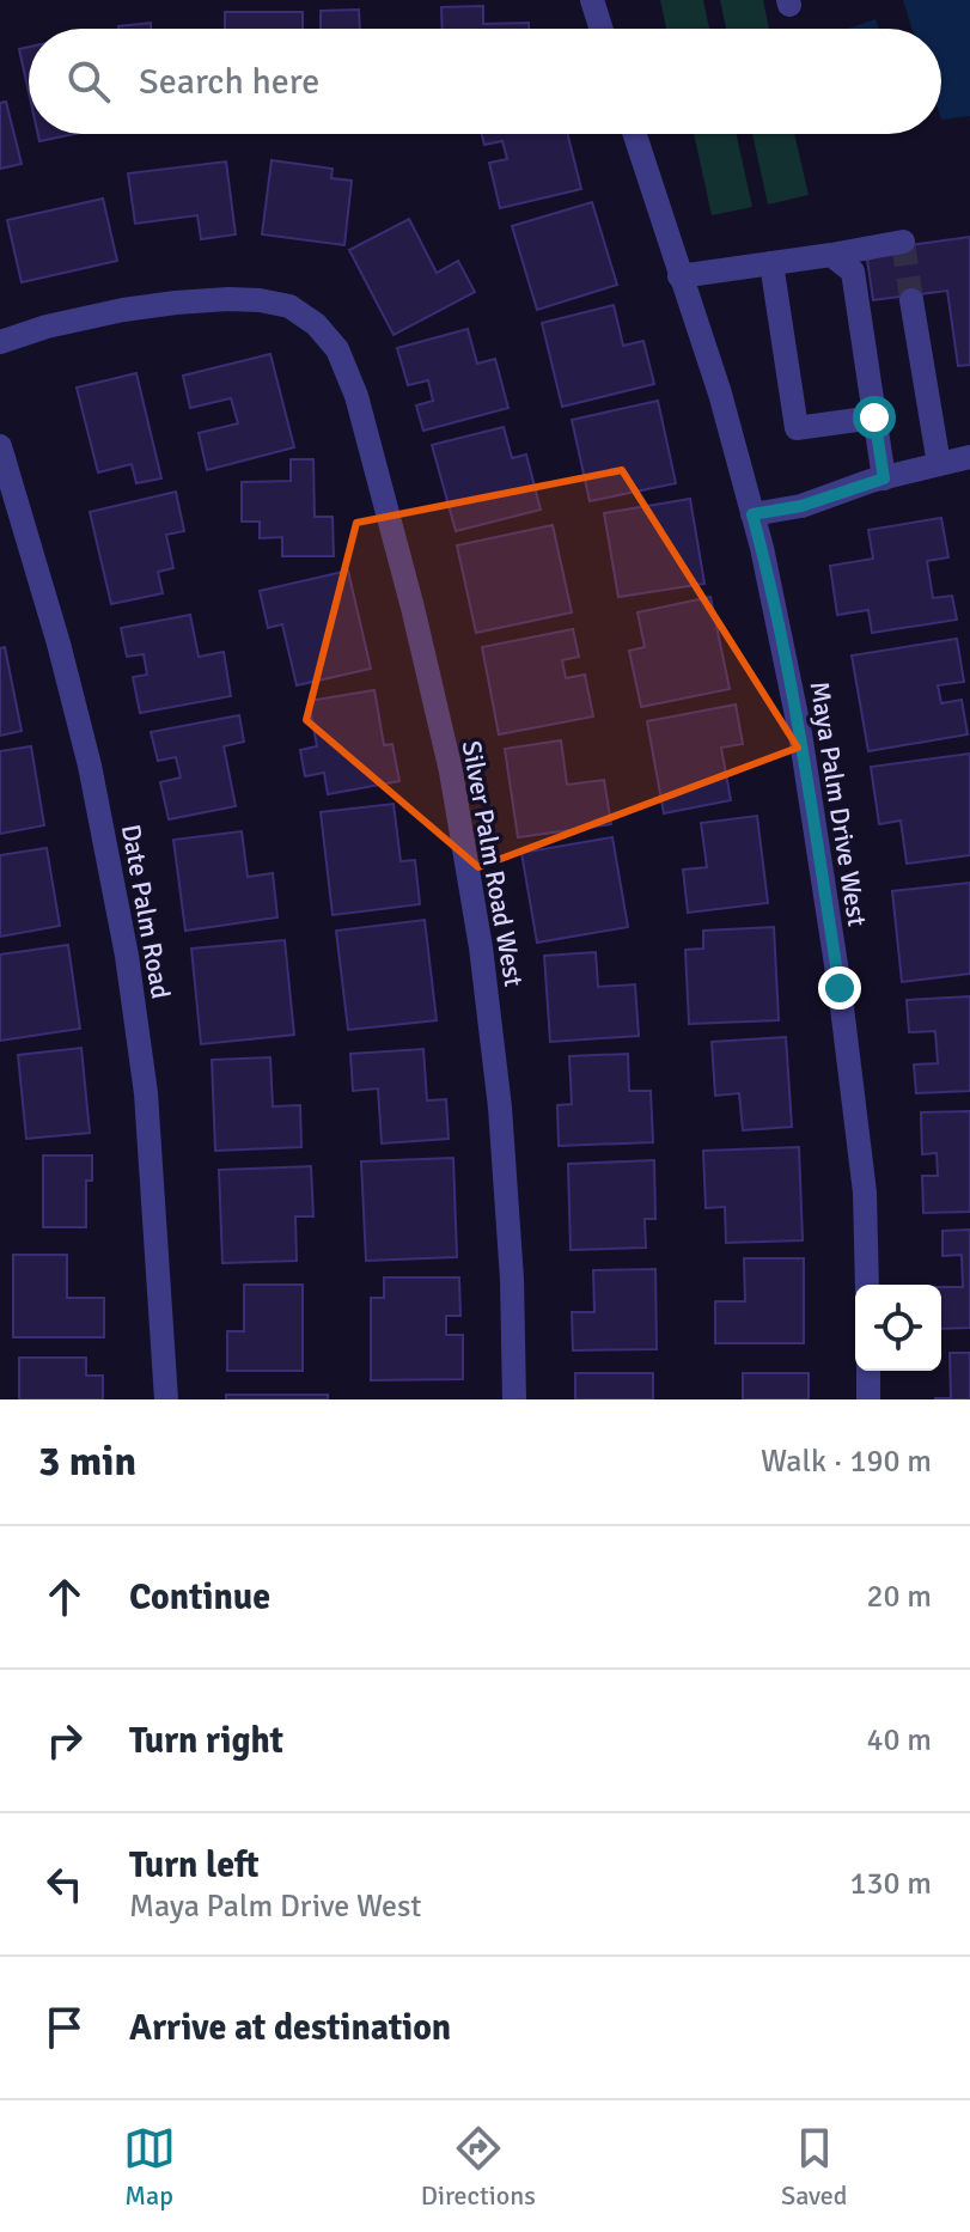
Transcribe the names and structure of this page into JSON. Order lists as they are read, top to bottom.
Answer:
{
  "streets": {
    "street": ["Maya Palm Drive West", "Silver Palm Road West", "Date Palm Road"]
  },
  "page": {
    "search": "Search here",
    "heading": ["3 min", "Walk · 190 m"],
    "list": [
      ["Continue", "20 m"],
      ["Turn right", "40 m"],
      ["Turn left", "Maya Palm Drive West", "130 m"],
      "Arrive at destination"
    ],
    "nav": ["Map", "Directions", "Saved"]
  }
}
